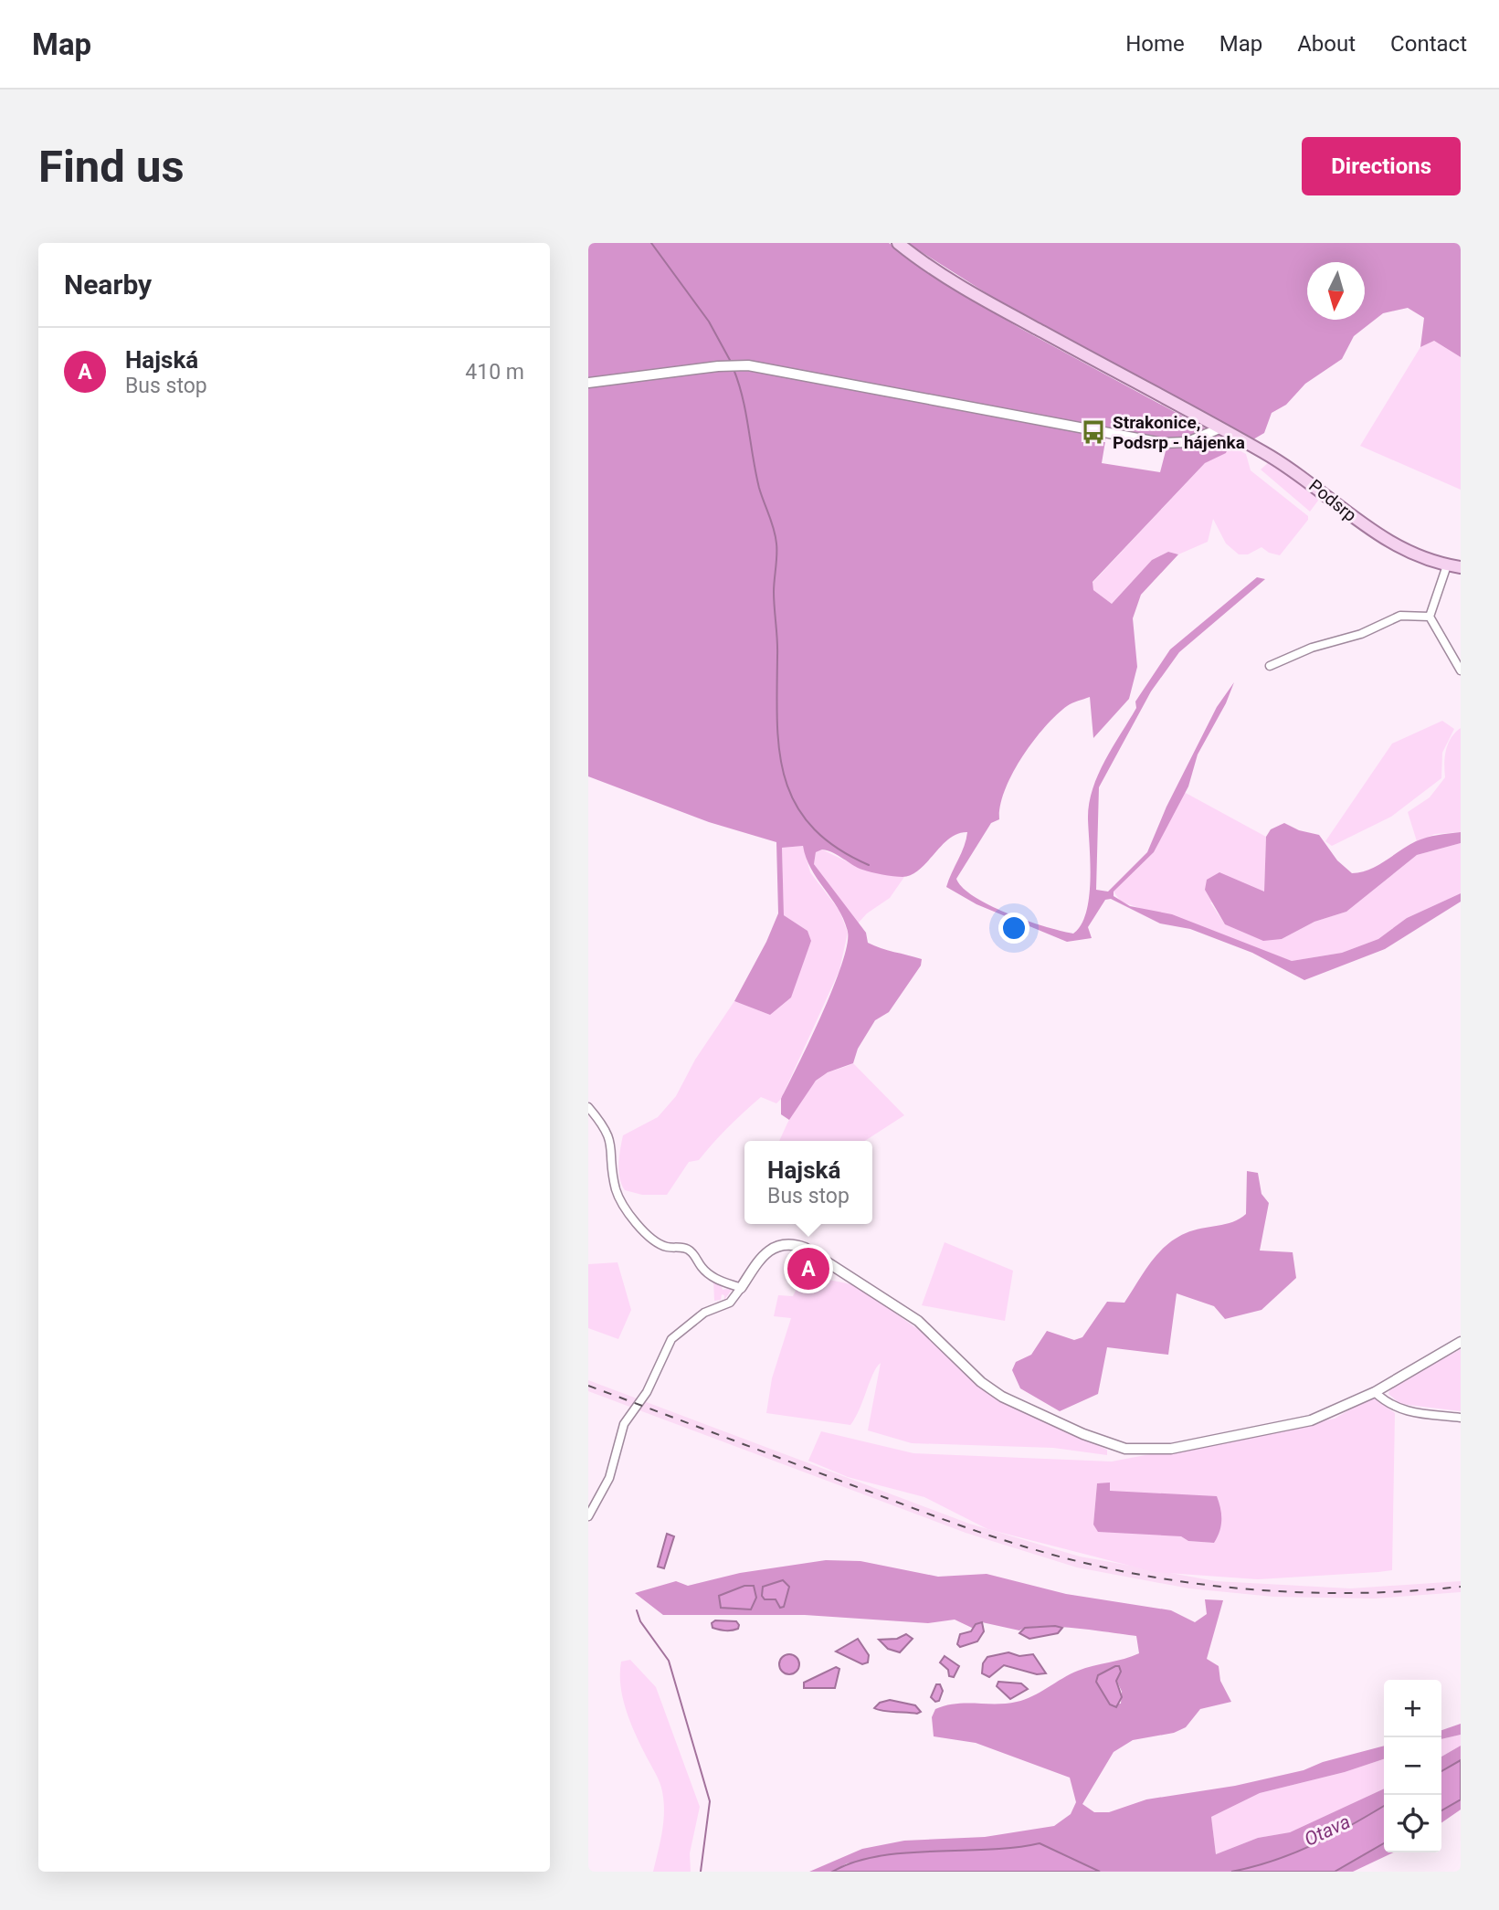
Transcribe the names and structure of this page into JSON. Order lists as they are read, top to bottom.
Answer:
{
  "streets": {
    "main road": ["Podsrp"]
  },
  "water": ["Otava"],
  "places": {
    "bus stop": ["Strakonice, Podsrp - hájenka"]
  },
  "north": "bottom",
  "page": {
    "header": "Map",
    "nav": [
      "Home",
      "Map",
      "About",
      "Contact"
    ],
    "buttons": "Directions",
    "title": "Find us",
    "heading": "Nearby",
    "list": [
      {
        "mark": "A",
        "name": "Hajská",
        "note": "Bus stop",
        "value": "410 m"
      }
    ],
    "popup": ["Hajská", "Bus stop"],
    "pins": "A",
    "map_buttons": ["+", "−"]
  }
}
